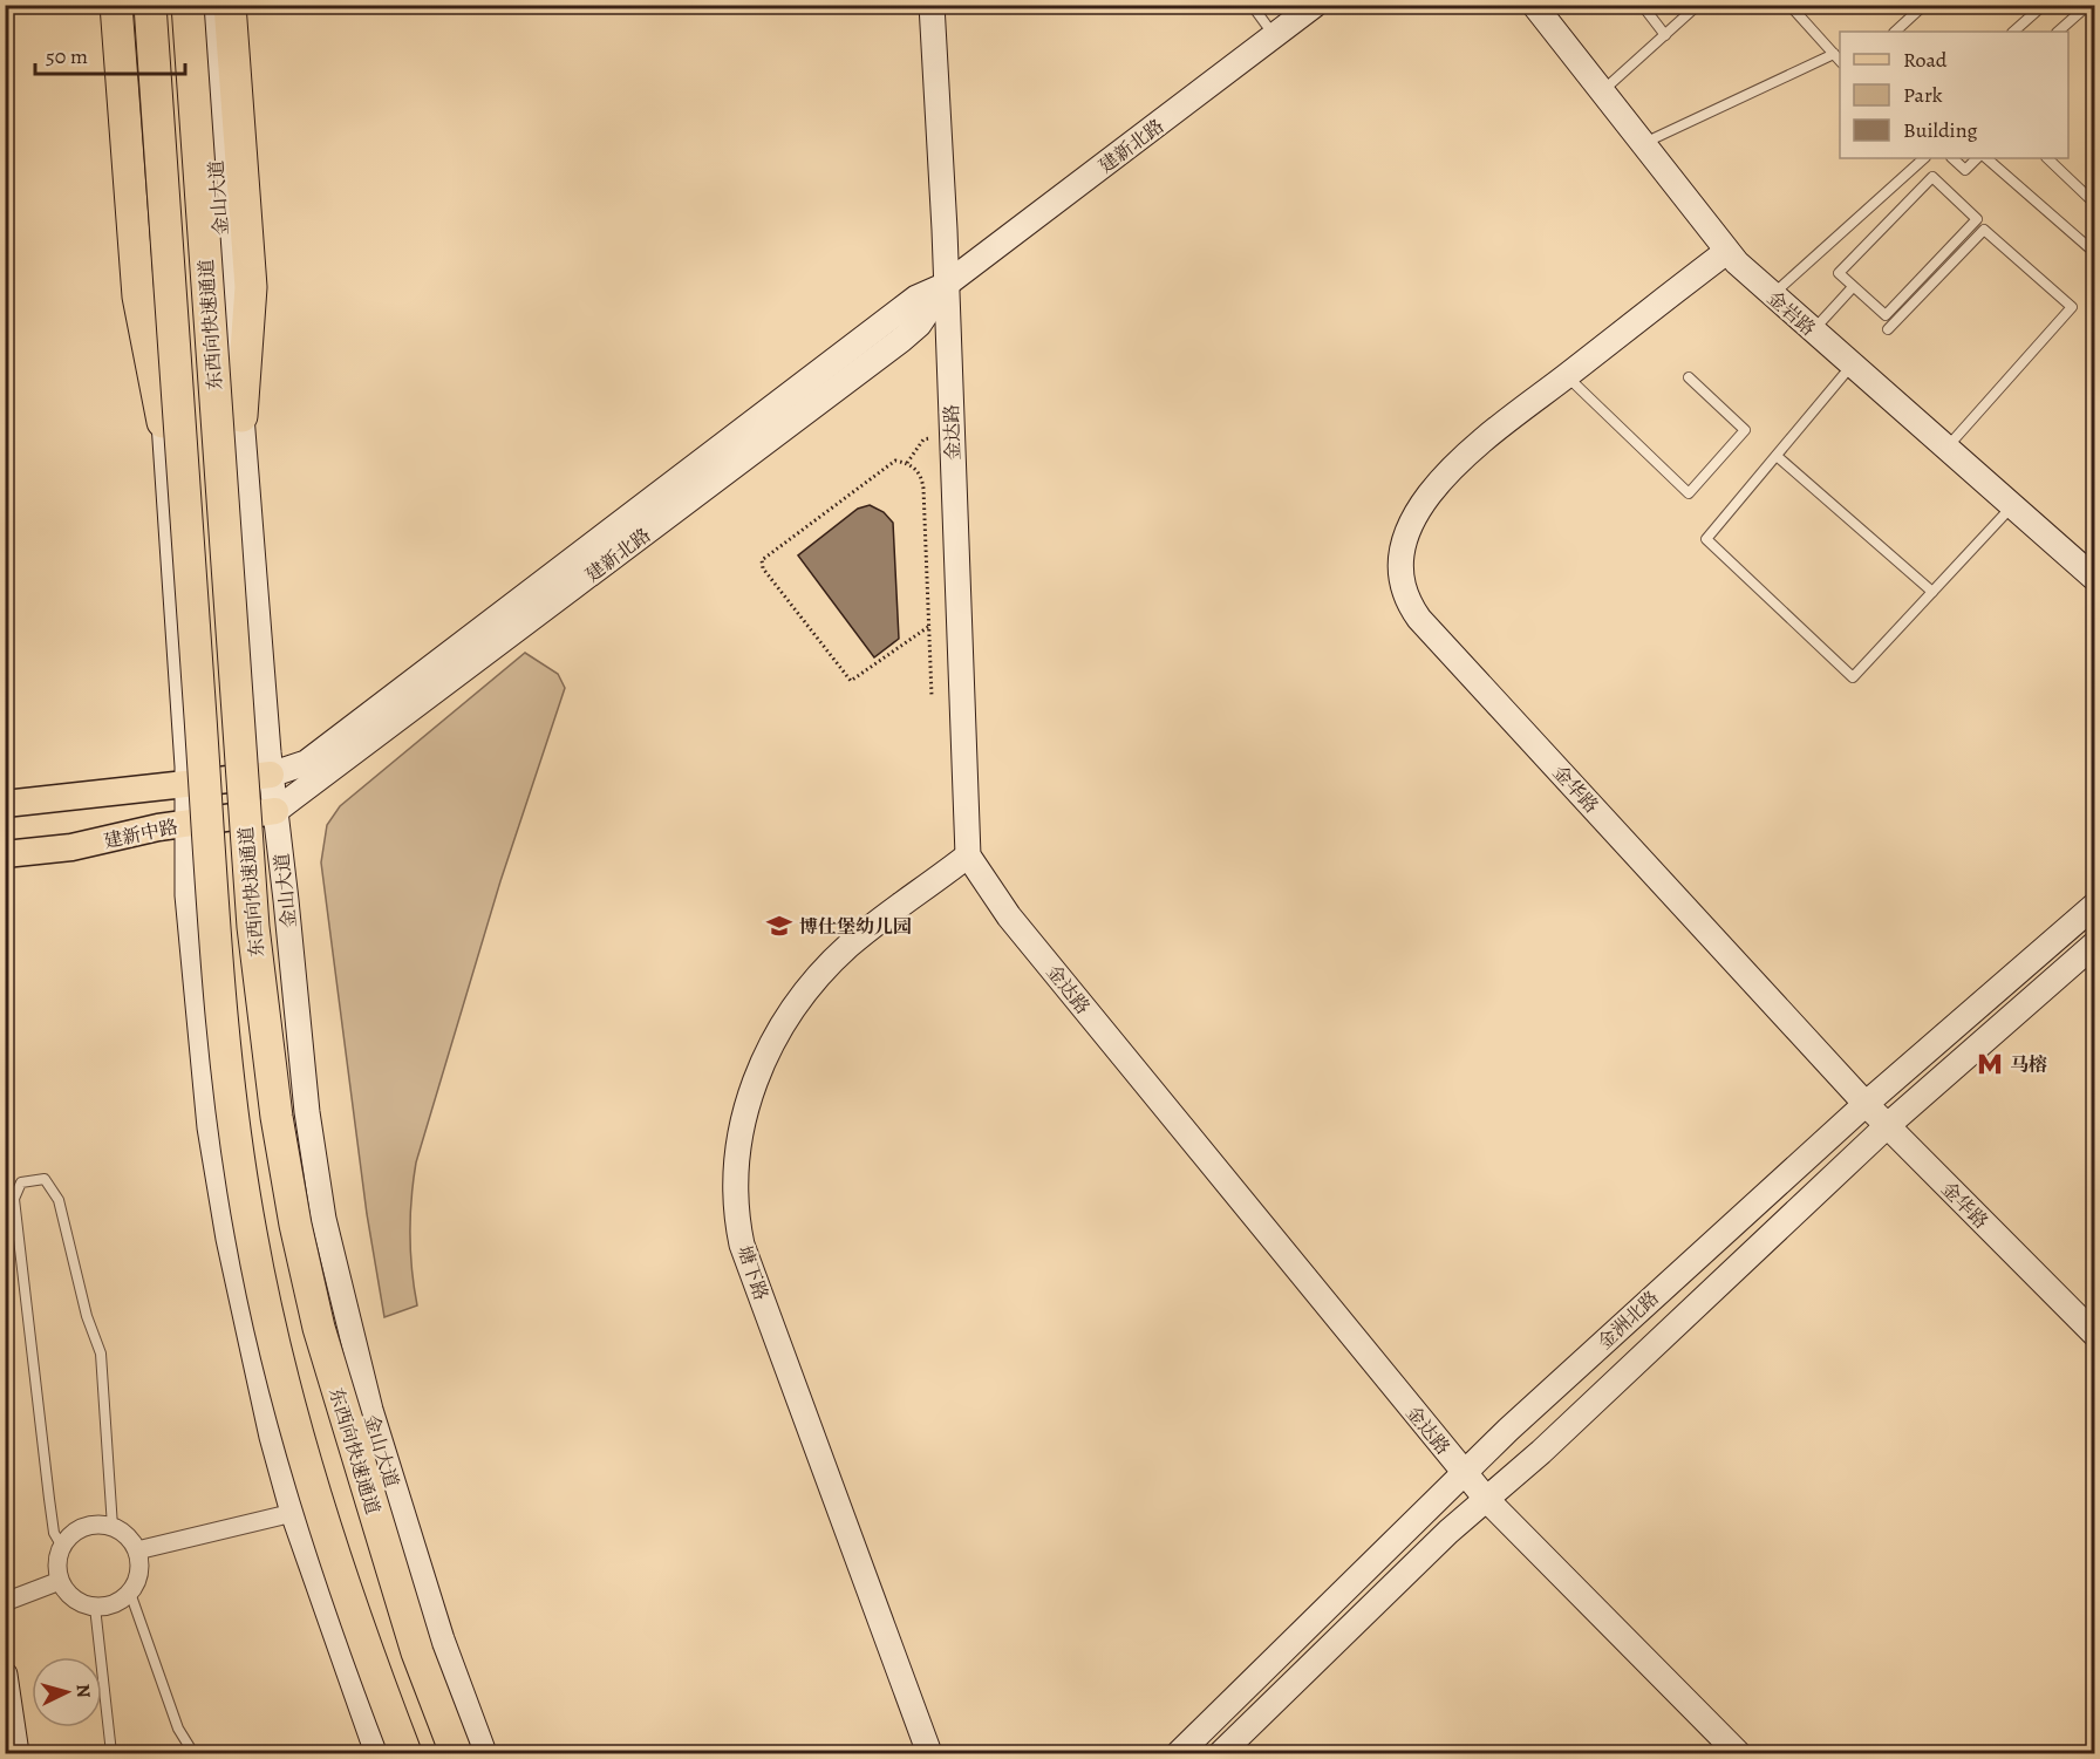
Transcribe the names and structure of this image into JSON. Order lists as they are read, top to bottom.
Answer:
{
  "streets": {
    "highway": ["东西向快速通道"],
    "main road": [
      "建新北路",
      "金山大道",
      "金岩路",
      "金达路",
      "金华路",
      "建新中路",
      "塘下路",
      "金洲北路"
    ]
  },
  "crossings": [
    ["建新北路", "金山大道"],
    ["建新北路", "金达路"],
    ["建新北路", "建新中路"],
    ["金山大道", "建新中路"],
    ["金岩路", "金华路"],
    ["金达路", "塘下路"],
    ["金达路", "金洲北路"],
    ["金华路", "金洲北路"]
  ],
  "places": {
    "school or university": ["博仕堡幼儿园"],
    "metro station": ["马榕"]
  },
  "legend": ["Road", "Park", "Building"],
  "scale_bar": "50 m",
  "north": "right"
}
